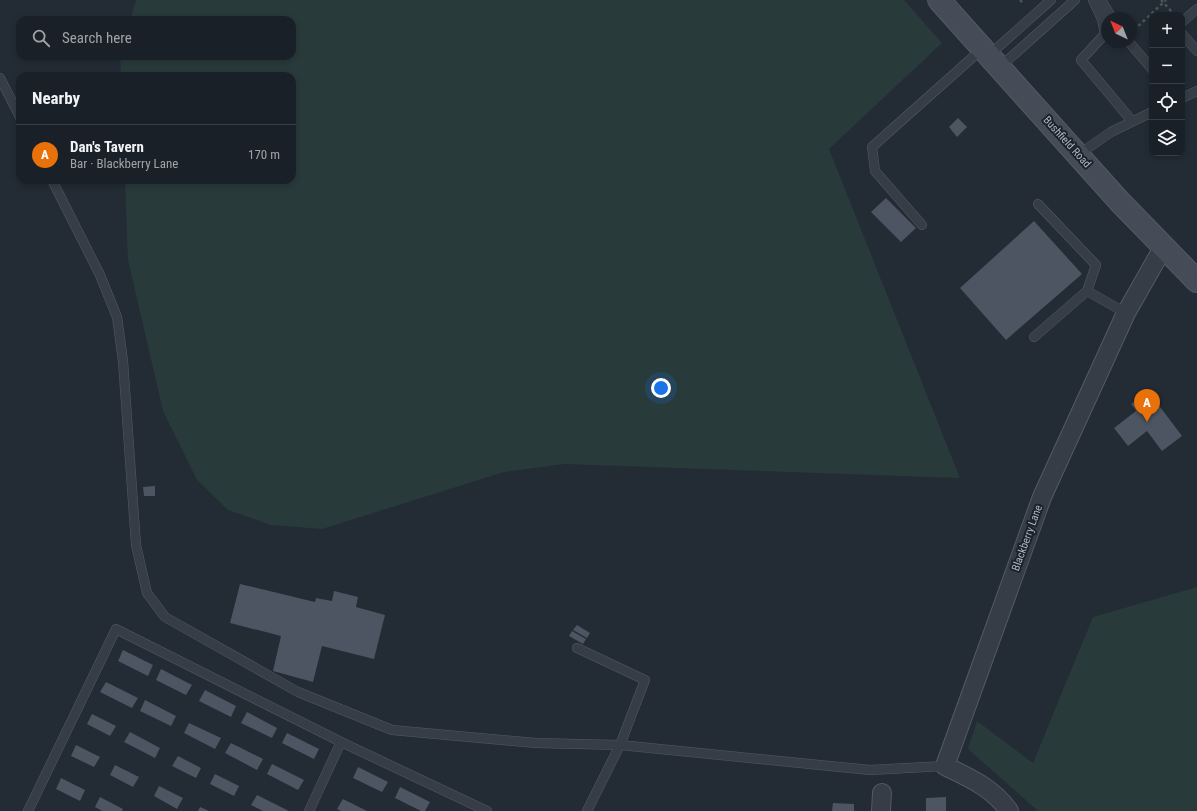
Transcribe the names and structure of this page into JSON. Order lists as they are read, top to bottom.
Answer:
{
  "streets": {
    "main road": ["Bushfield Road"],
    "street": ["Blackberry Lane"]
  },
  "crossings": [
    ["Bushfield Road", "Blackberry Lane"]
  ],
  "north": "top left",
  "page": {
    "map_buttons": ["+", "−"],
    "search": "Search here",
    "heading": "Nearby",
    "list": [
      {
        "mark": "A",
        "name": "Dan's Tavern",
        "note": "Bar · Blackberry Lane",
        "value": "170 m"
      }
    ],
    "pins": "A"
  }
}
